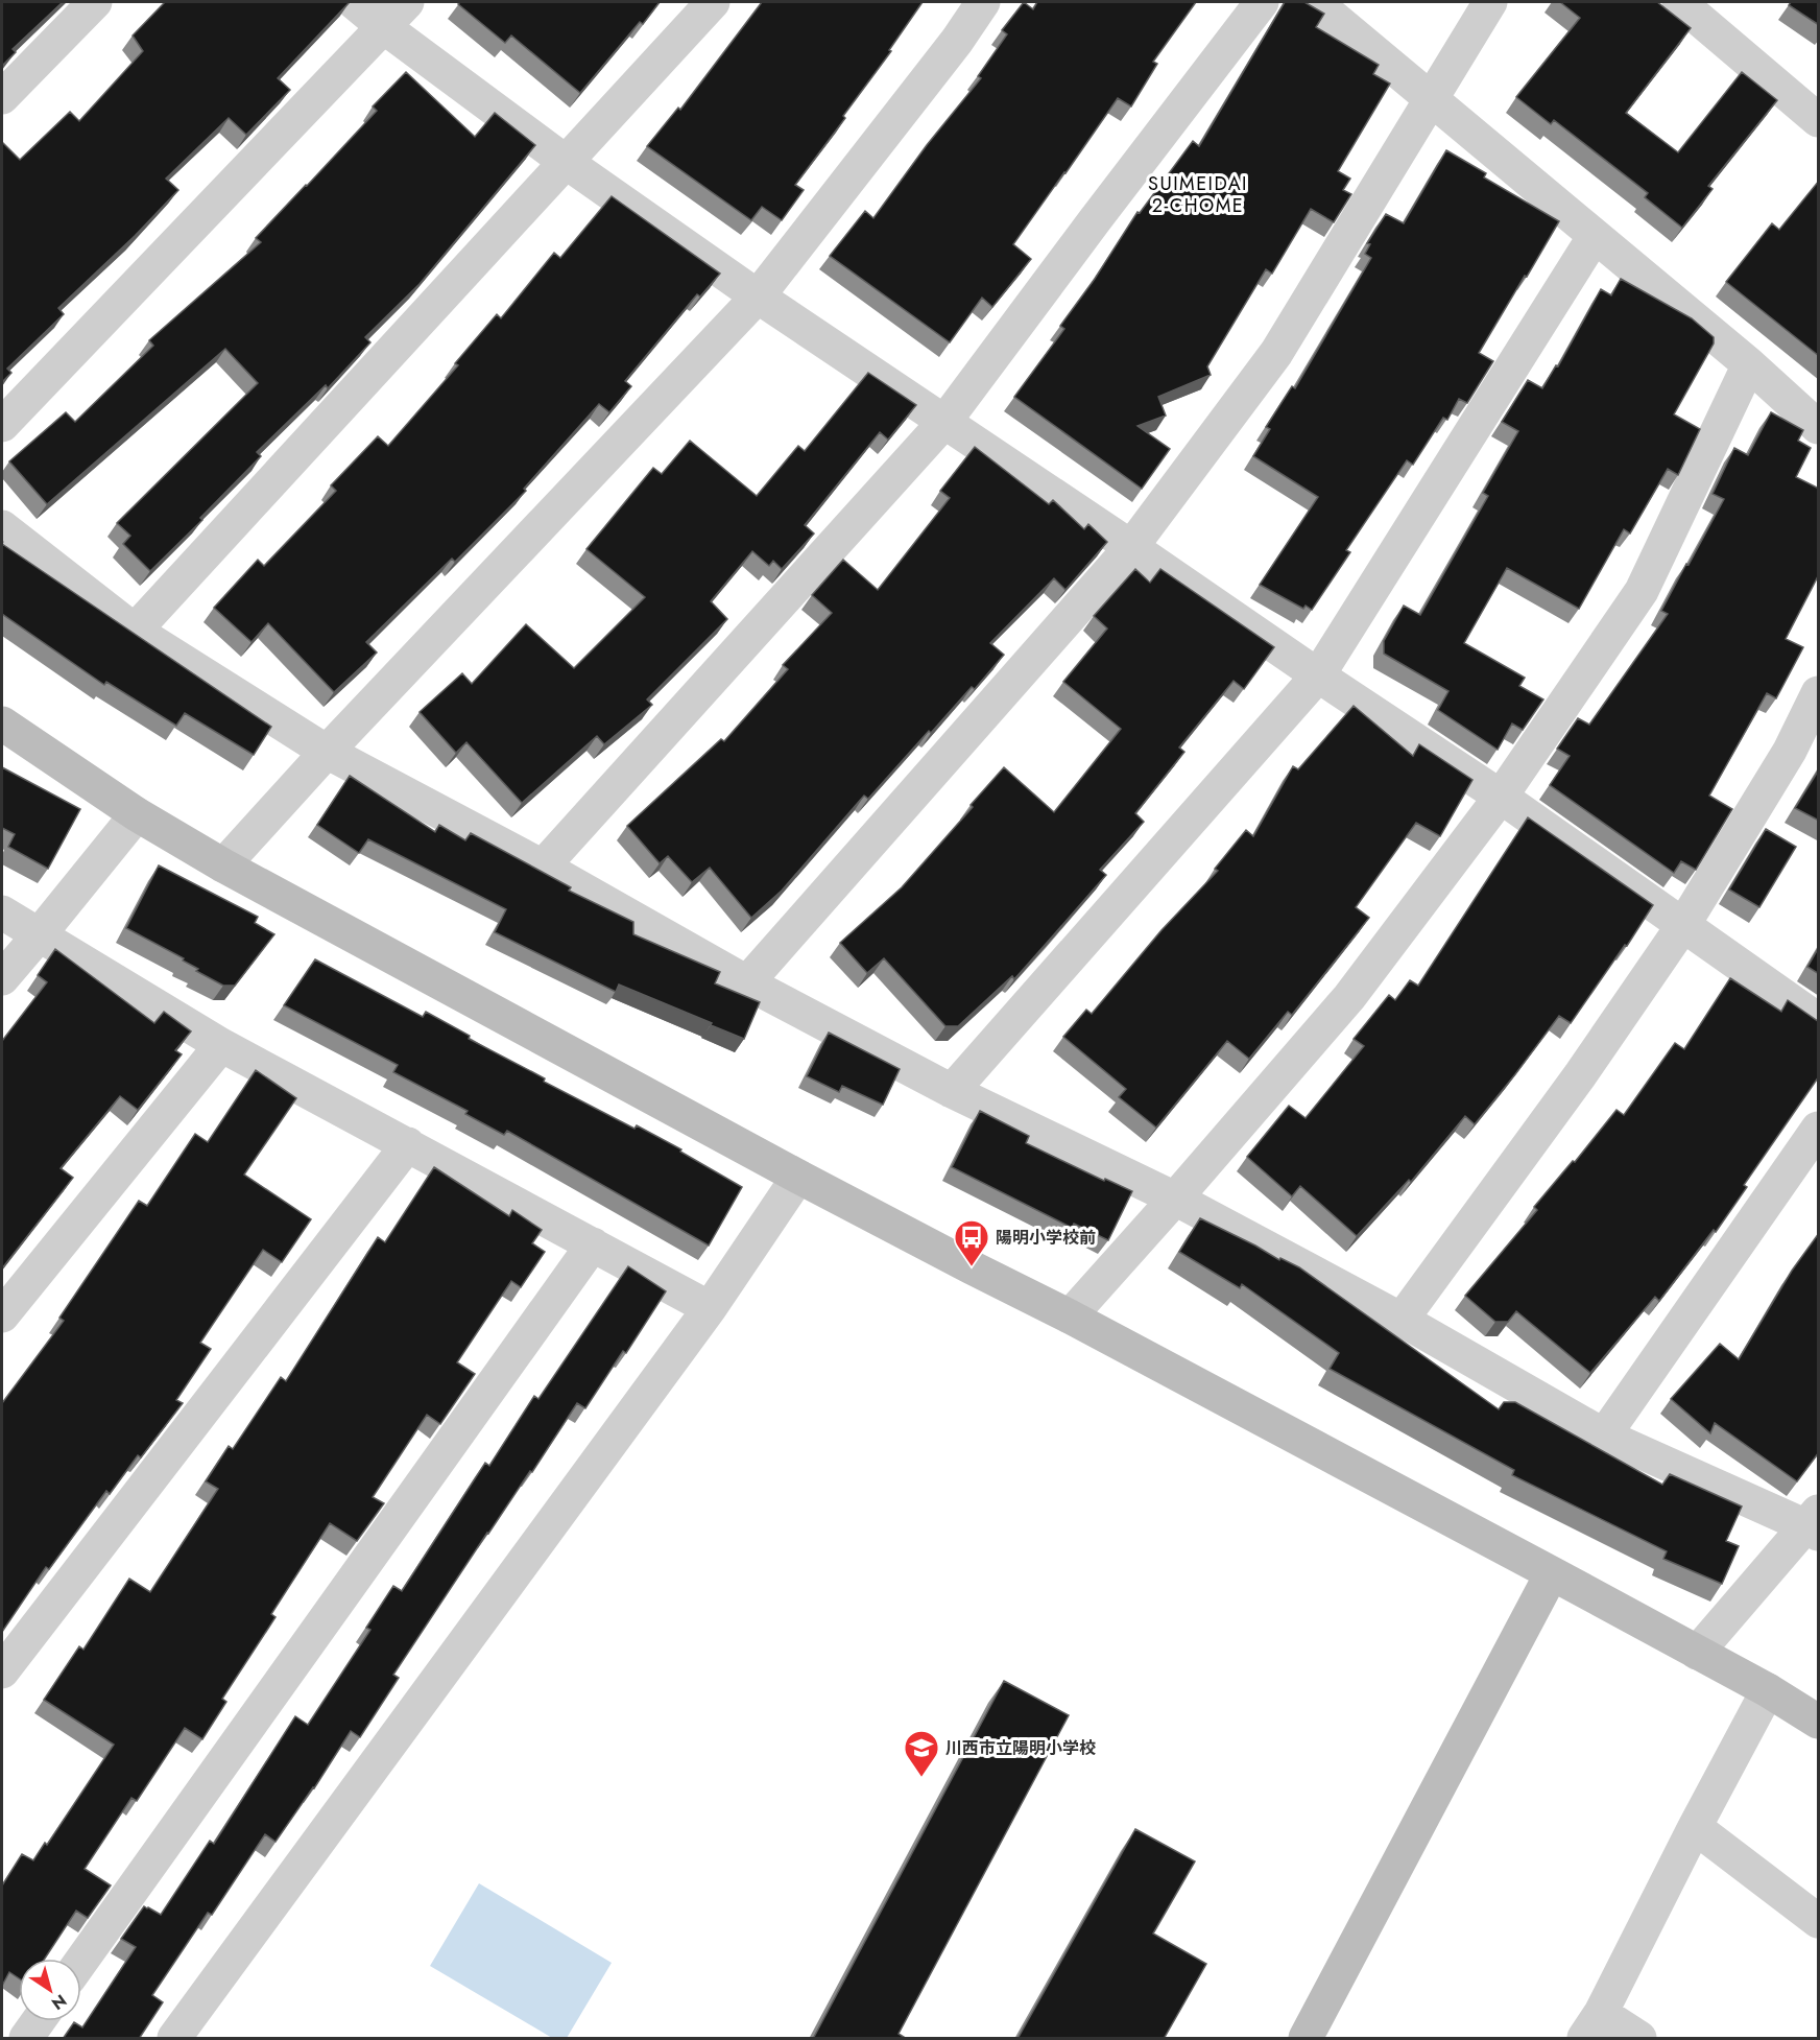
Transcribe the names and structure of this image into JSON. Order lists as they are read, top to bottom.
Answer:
{
  "districts": ["SUIMEIDAI 2-CHOME"],
  "places": {
    "bus stop": ["陽明小学校前"],
    "school or university": ["川西市立陽明小学校"]
  },
  "north": "bottom right"
}
